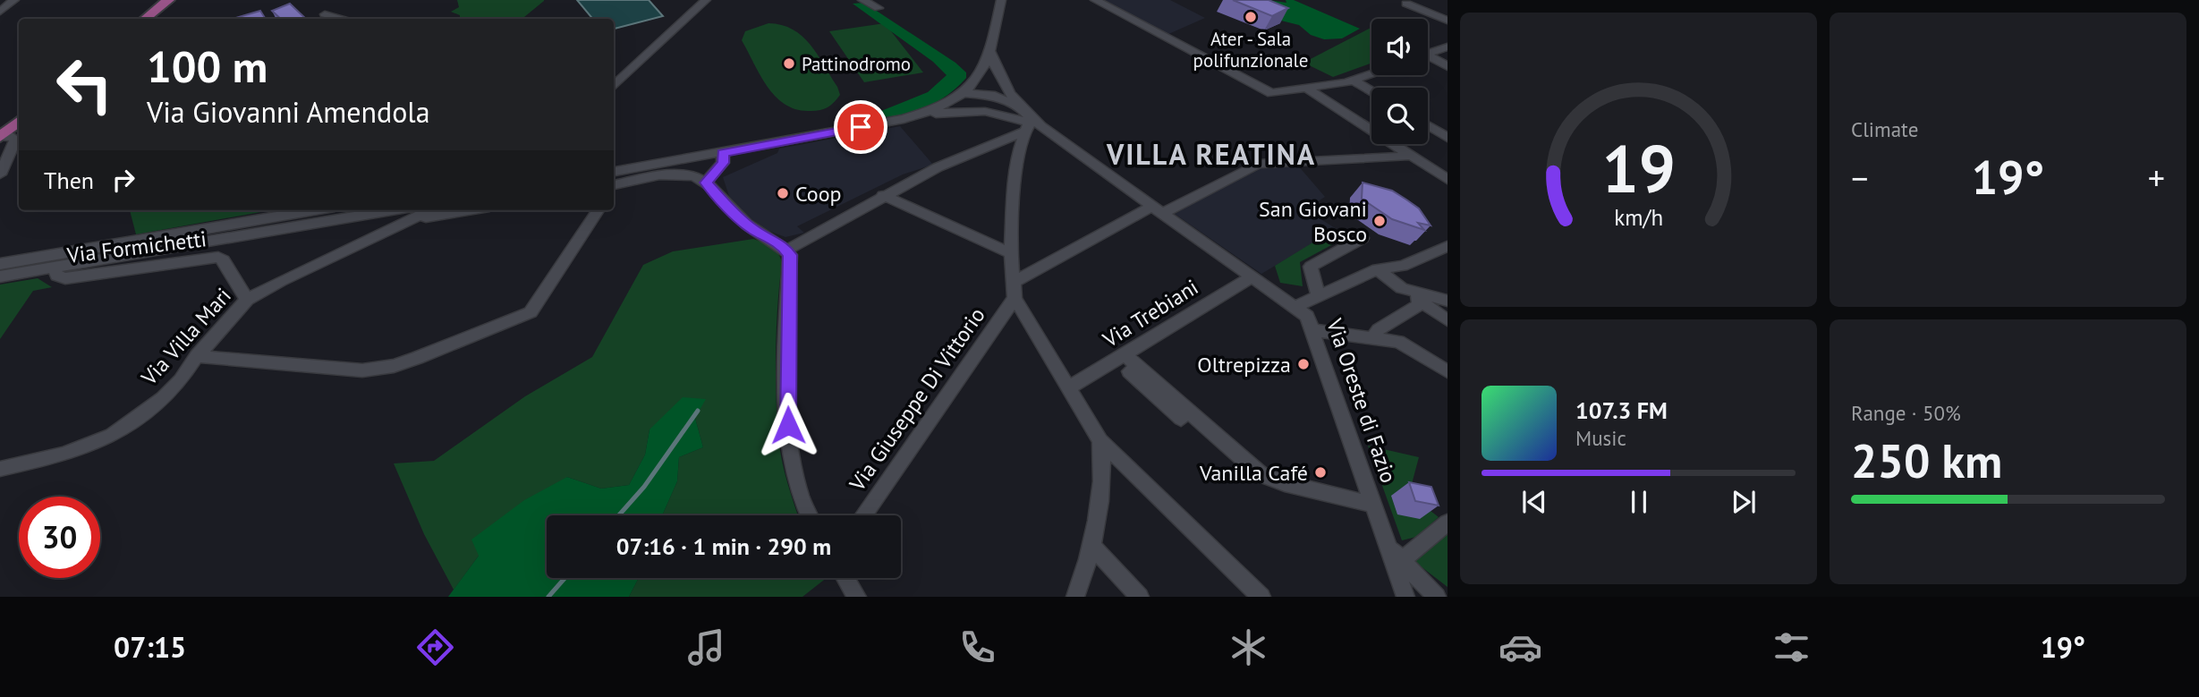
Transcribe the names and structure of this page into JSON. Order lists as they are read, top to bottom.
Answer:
{
  "streets": {
    "street": [
      "Via Formichetti",
      "Via Trebiani",
      "Via Villa Mari",
      "Via Giuseppe Di Vittorio",
      "Via Oreste di Fazio"
    ]
  },
  "crossings": [
    ["Via Formichetti", "Via Villa Mari"],
    ["Via Trebiani", "Via Oreste di Fazio"]
  ],
  "districts": ["VILLA REATINA"],
  "places": [
    "Ater - Sala polifunzionale",
    "Pattinodromo",
    "Coop",
    "San Giovani Bosco",
    "Oltrepizza",
    "Vanilla Café"
  ],
  "page": {
    "tile": [
      "Climate",
      ["Range · 50%", "250 km"]
    ],
    "turn": ["100 m", "Via Giovanni Amendola"],
    "then": "Then",
    "heat": ["−", "19°", "+"],
    "song": ["107.3 FM", "Music"],
    "limit": "30",
    "trip": "07:16 · 1 min · 290 m",
    "tabs": ["07:15", "19°"],
    "gauge": ["19", "km/h"]
  }
}
